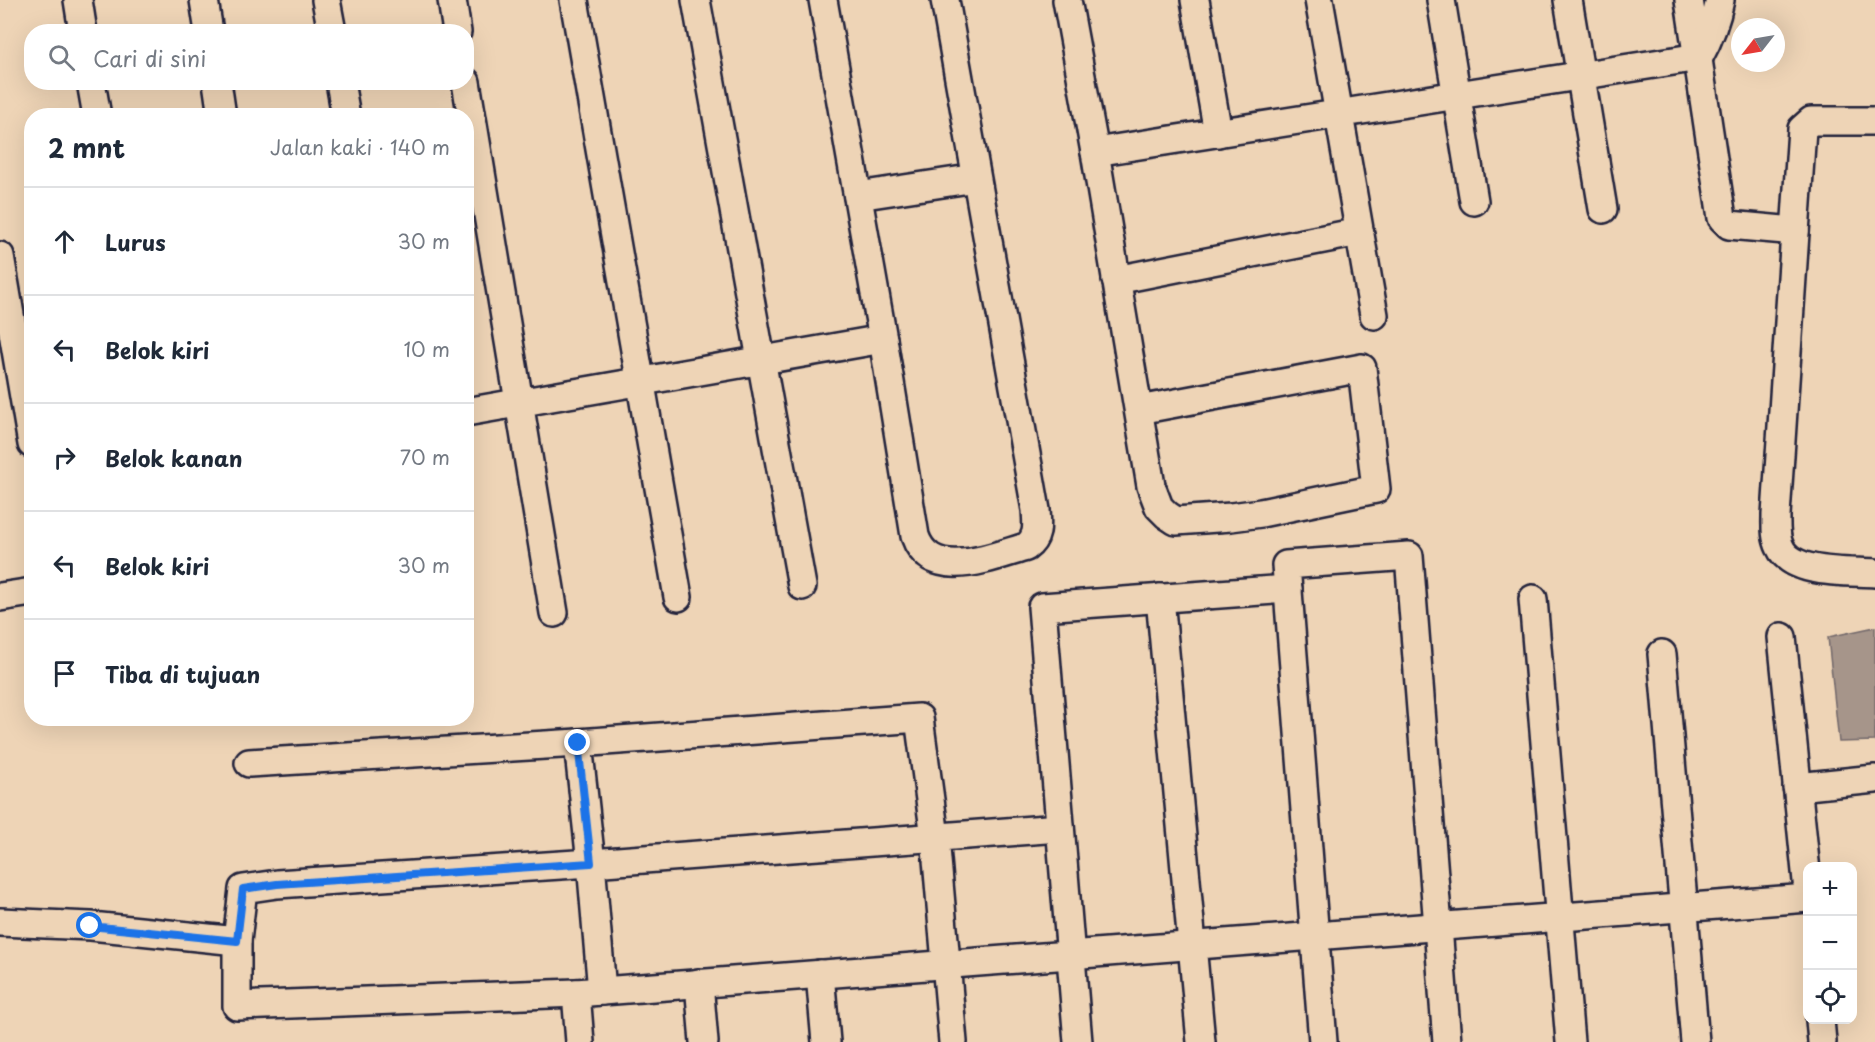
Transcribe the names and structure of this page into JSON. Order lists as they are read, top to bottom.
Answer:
{
  "north": "bottom left",
  "page": {
    "search": "Cari di sini",
    "heading": ["2 mnt", "Jalan kaki · 140 m"],
    "list": [
      ["Lurus", "30 m"],
      ["Belok kiri", "10 m"],
      ["Belok kanan", "70 m"],
      ["Belok kiri", "30 m"],
      "Tiba di tujuan"
    ],
    "map_buttons": ["+", "−"]
  }
}
